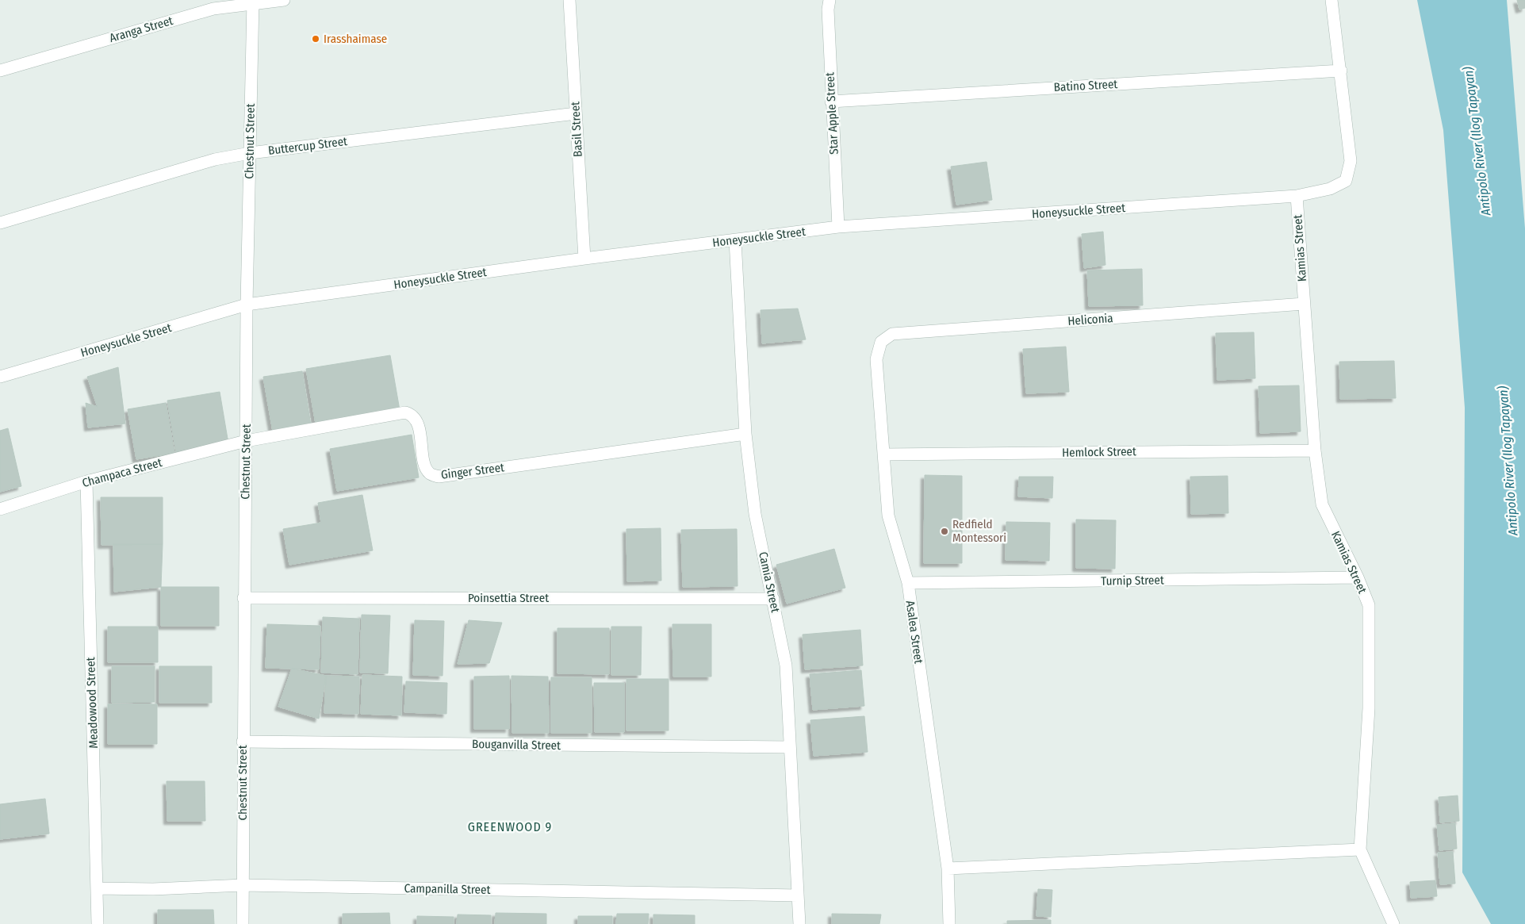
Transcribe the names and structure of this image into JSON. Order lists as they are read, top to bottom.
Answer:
{
  "streets": {
    "street": [
      "Aranga Street",
      "Batino Street",
      "Star Apple Street",
      "Basil Street",
      "Chestnut Street",
      "Buttercup Street",
      "Honeysuckle Street",
      "Kamias Street",
      "Heliconia",
      "Hemlock Street",
      "Ginger Street",
      "Champaca Street",
      "Turnip Street",
      "Camia Street",
      "Poinsettia Street",
      "Asalea Street",
      "Meadowood Street",
      "Bouganvilla Street",
      "Campanilla Street"
    ]
  },
  "crossings": [
    ["Aranga Street", "Chestnut Street"],
    ["Batino Street", "Star Apple Street"],
    ["Batino Street", "Honeysuckle Street"],
    ["Star Apple Street", "Honeysuckle Street"],
    ["Basil Street", "Buttercup Street"],
    ["Basil Street", "Honeysuckle Street"],
    ["Chestnut Street", "Buttercup Street"],
    ["Chestnut Street", "Honeysuckle Street"],
    ["Chestnut Street", "Ginger Street"],
    ["Chestnut Street", "Champaca Street"],
    ["Chestnut Street", "Poinsettia Street"],
    ["Chestnut Street", "Bouganvilla Street"],
    ["Chestnut Street", "Campanilla Street"],
    ["Honeysuckle Street", "Kamias Street"],
    ["Honeysuckle Street", "Camia Street"],
    ["Kamias Street", "Heliconia"],
    ["Kamias Street", "Hemlock Street"],
    ["Kamias Street", "Turnip Street"],
    ["Heliconia", "Asalea Street"],
    ["Hemlock Street", "Asalea Street"],
    ["Ginger Street", "Champaca Street"],
    ["Ginger Street", "Camia Street"],
    ["Champaca Street", "Meadowood Street"],
    ["Turnip Street", "Asalea Street"],
    ["Camia Street", "Poinsettia Street"],
    ["Camia Street", "Bouganvilla Street"],
    ["Camia Street", "Campanilla Street"],
    ["Meadowood Street", "Campanilla Street"]
  ],
  "districts": ["GREENWOOD 9"],
  "water": ["Antipolo River (Ilog Tapayan)"],
  "places": ["Irasshaimase", "Redfield Montessori"]
}
